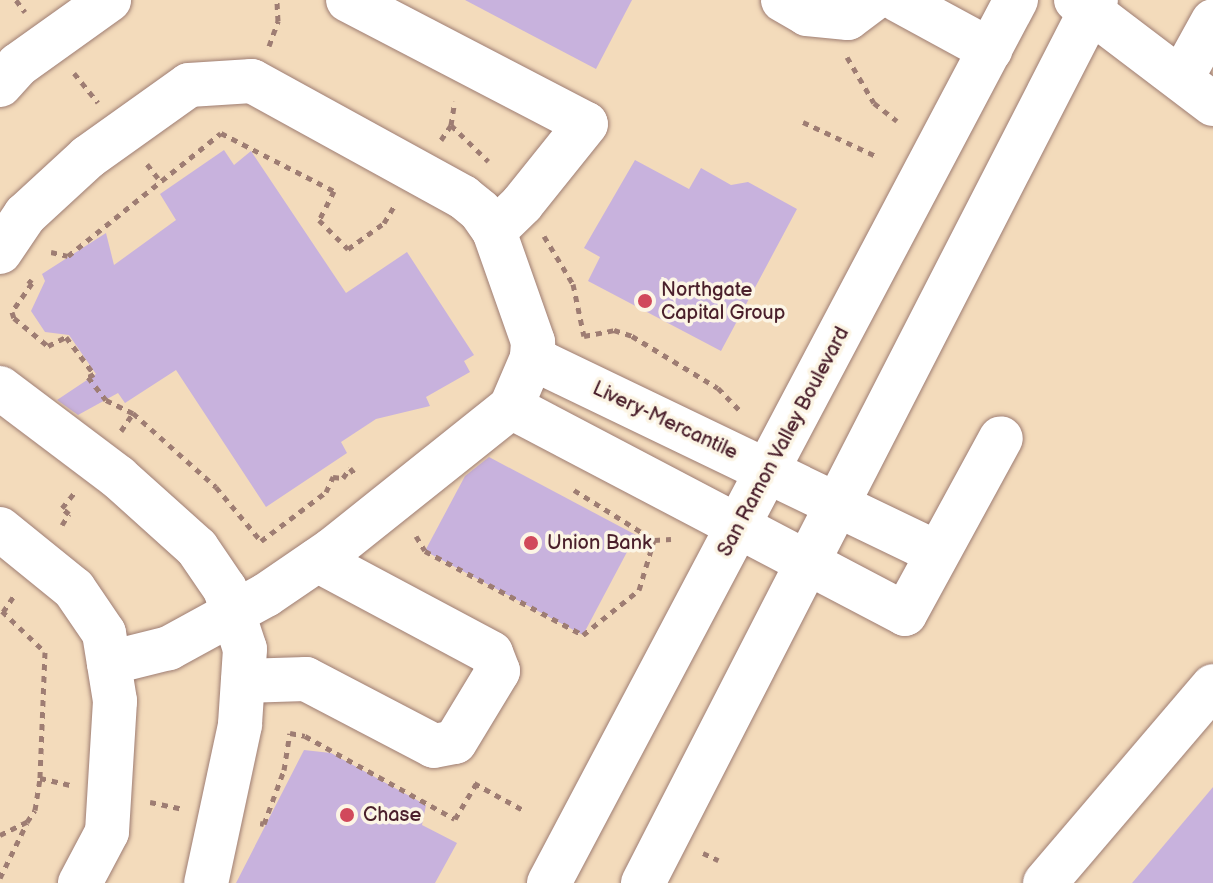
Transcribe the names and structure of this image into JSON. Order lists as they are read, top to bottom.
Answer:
{
  "streets": {
    "main road": ["Livery-Mercantile", "San Ramon Valley Boulevard"]
  },
  "crossings": [
    ["Livery-Mercantile", "San Ramon Valley Boulevard"]
  ],
  "places": ["Northgate Capital Group", "Union Bank", "Chase"]
}
